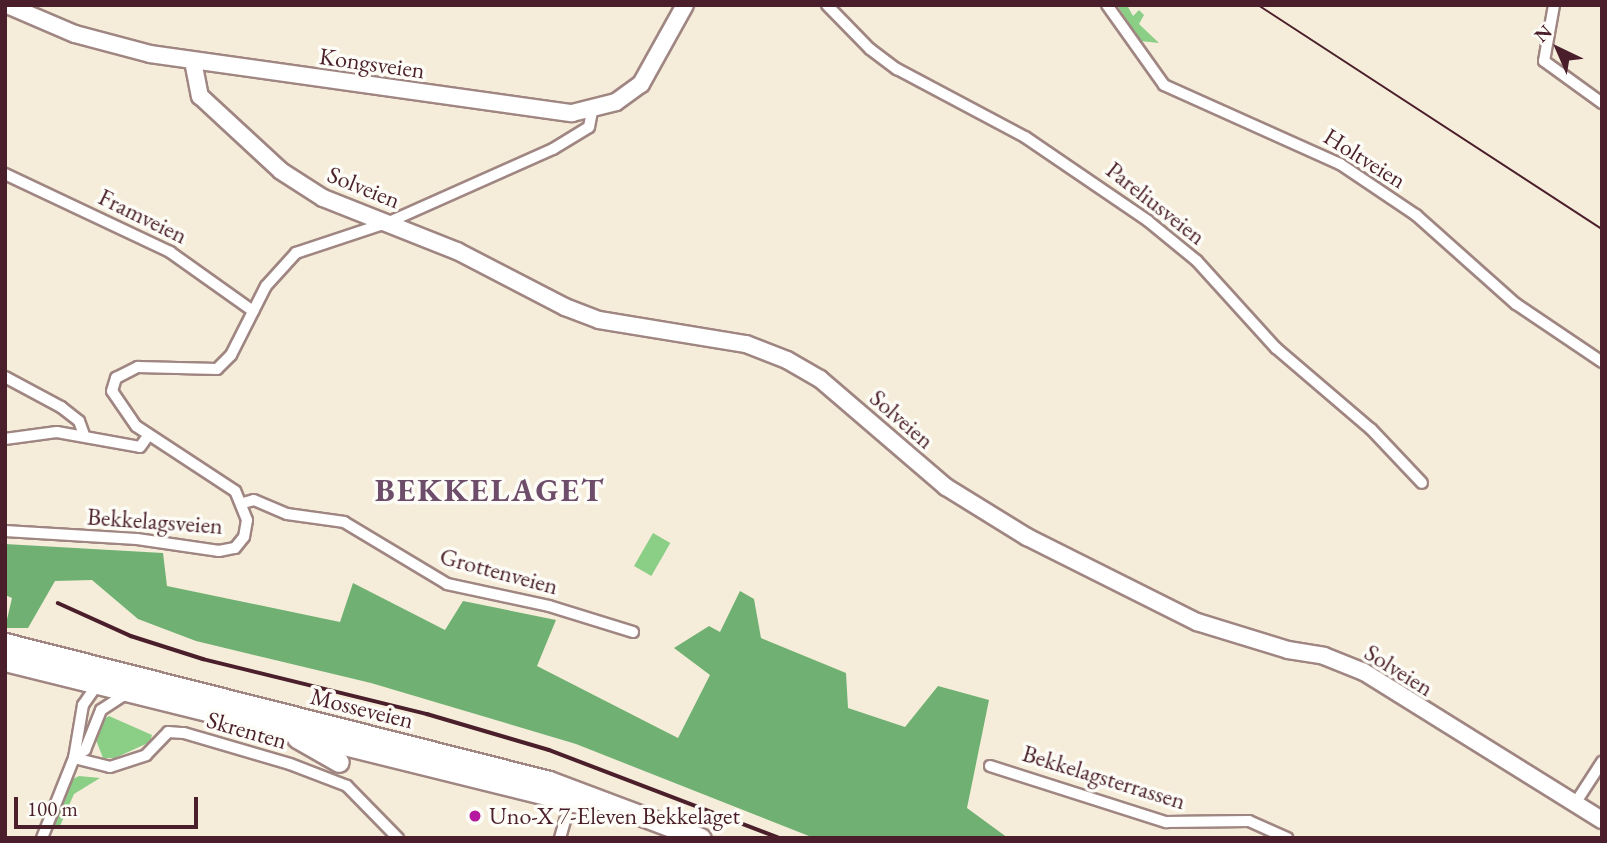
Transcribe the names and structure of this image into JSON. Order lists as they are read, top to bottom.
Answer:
{
  "streets": {
    "highway": ["Mosseveien"],
    "street": [
      "Kongsveien",
      "Holtveien",
      "Solveien",
      "Pareliusveien",
      "Framveien",
      "Bekkelagsveien",
      "Grottenveien",
      "Skrenten",
      "Bekkelagsterrassen"
    ]
  },
  "crossings": [
    ["Kongsveien", "Solveien"],
    ["Kongsveien", "Bekkelagsveien"],
    ["Solveien", "Bekkelagsveien"],
    ["Framveien", "Bekkelagsveien"],
    ["Bekkelagsveien", "Grottenveien"]
  ],
  "districts": ["BEKKELAGET"],
  "places": ["Uno-X 7-Eleven Bekkelaget"],
  "scale_bar": "100 m",
  "north": "top left"
}
